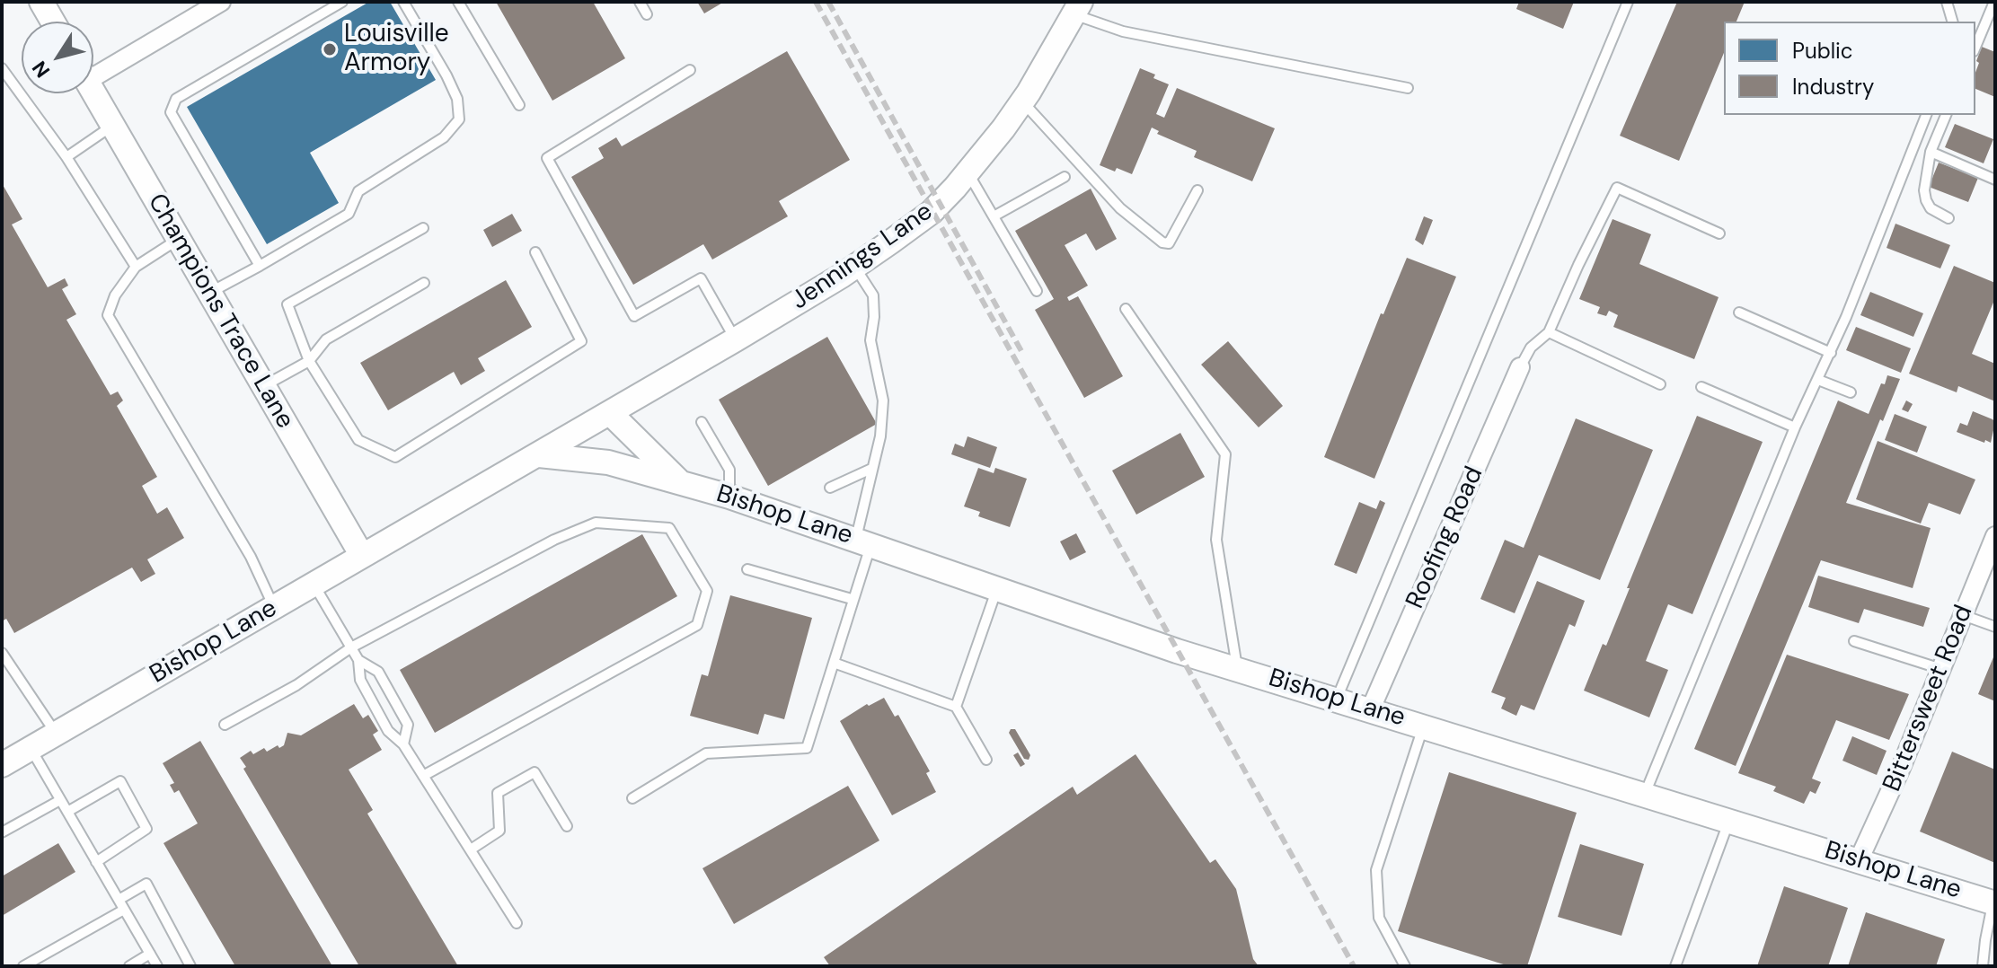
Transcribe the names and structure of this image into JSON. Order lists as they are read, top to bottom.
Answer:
{
  "streets": {
    "street": [
      "Jennings Lane",
      "Champions Trace Lane",
      "Bishop Lane",
      "Roofing Road",
      "Bittersweet Road"
    ]
  },
  "crossings": [
    ["Jennings Lane", "Bishop Lane"],
    ["Champions Trace Lane", "Bishop Lane"],
    ["Bishop Lane", "Roofing Road"],
    ["Bishop Lane", "Bittersweet Road"]
  ],
  "places": ["Louisville Armory"],
  "legend": ["Public", "Industry"],
  "north": "bottom left"
}
